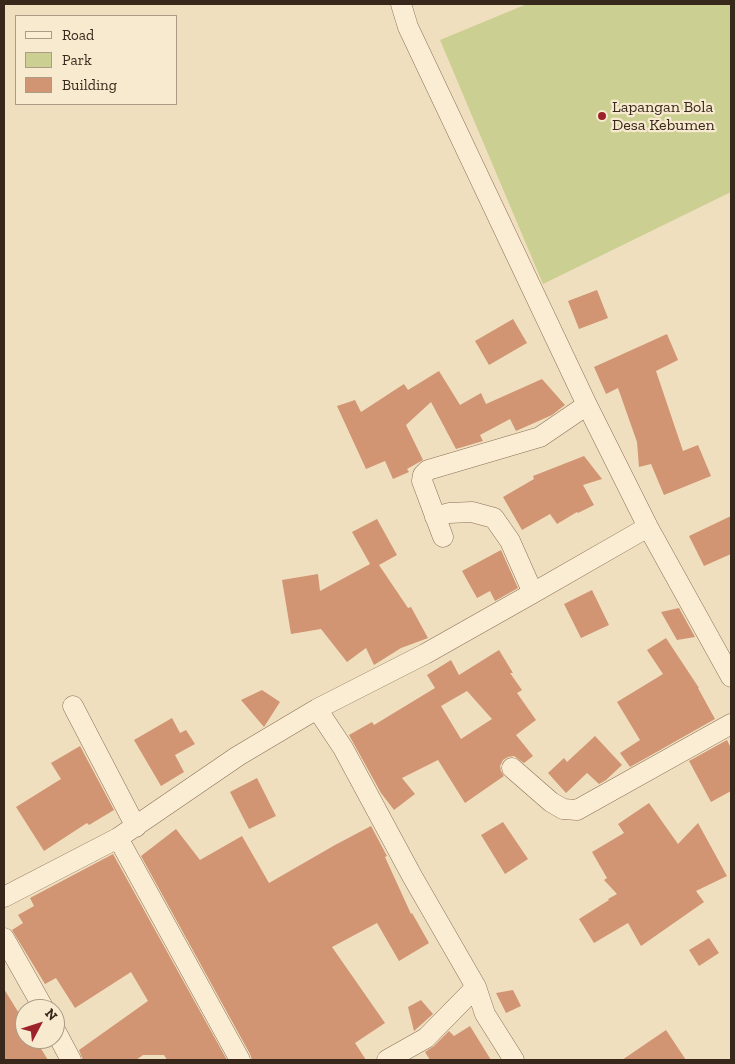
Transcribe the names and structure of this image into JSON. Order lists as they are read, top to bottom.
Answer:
{
  "places": ["Lapangan Bola Desa Kebumen"],
  "legend": ["Road", "Park", "Building"],
  "north": "top right"
}
